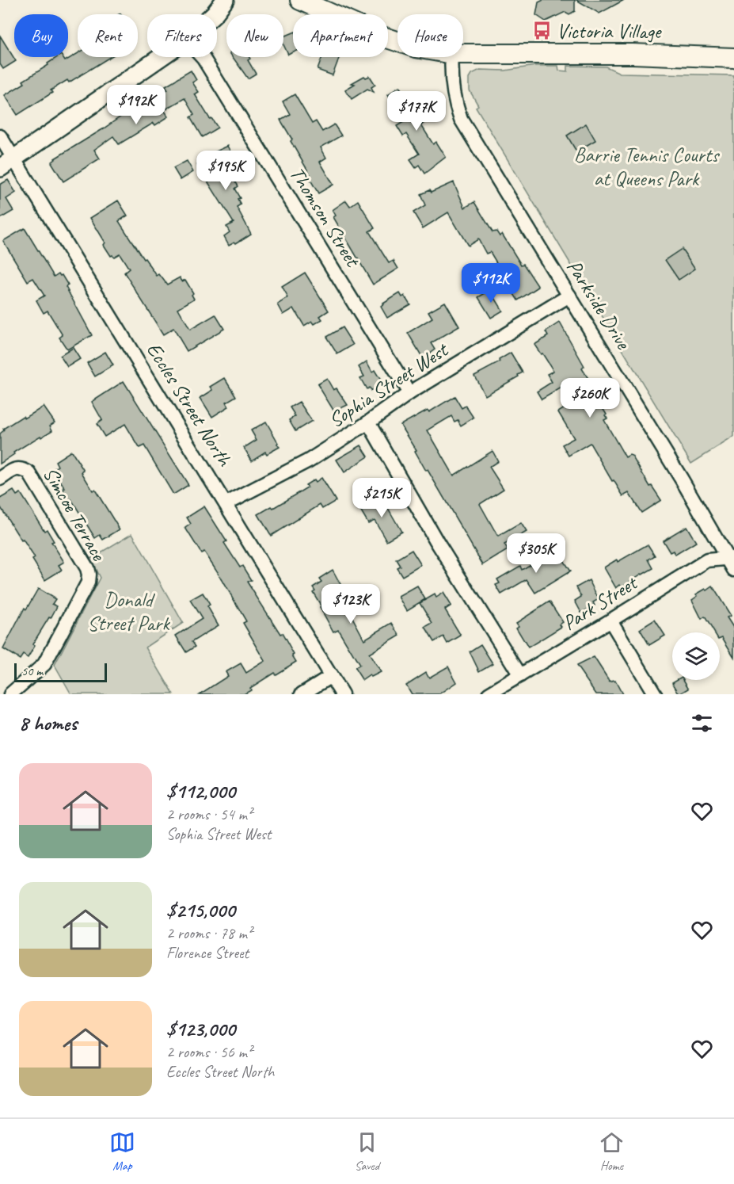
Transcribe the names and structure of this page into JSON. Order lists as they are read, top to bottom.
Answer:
{
  "streets": {
    "street": [
      "Thomson Street",
      "Parkside Drive",
      "Sophia Street West",
      "Eccles Street North",
      "Simcoe Terrace",
      "Park Street"
    ]
  },
  "crossings": [
    ["Thomson Street", "Sophia Street West"],
    ["Parkside Drive", "Sophia Street West"],
    ["Parkside Drive", "Park Street"],
    ["Sophia Street West", "Eccles Street North"]
  ],
  "parks": ["Barrie Tennis Courts at Queens Park", "Donald Street Park"],
  "places": {
    "bus stop": ["Victoria Village"]
  },
  "scale_bar": "50 m",
  "page": {
    "chip": [
      "Buy",
      "Rent",
      "Filters",
      "New",
      "Apartment",
      "House"
    ],
    "price": [
      "$192K",
      "$177K",
      "$195K",
      "$112K",
      "$260K",
      "$215K",
      "$305K",
      "$123K"
    ],
    "scale": "50 m",
    "heading": "8 homes",
    "list": [
      {
        "name": "$112,000",
        "note": "2 rooms · 54 m² · Sophia Street West"
      },
      {
        "name": "$215,000",
        "note": "2 rooms · 78 m² · Florence Street"
      },
      {
        "name": "$123,000",
        "note": "2 rooms · 56 m² · Eccles Street North"
      }
    ],
    "tabs": ["Map", "Saved", "Home"]
  }
}
